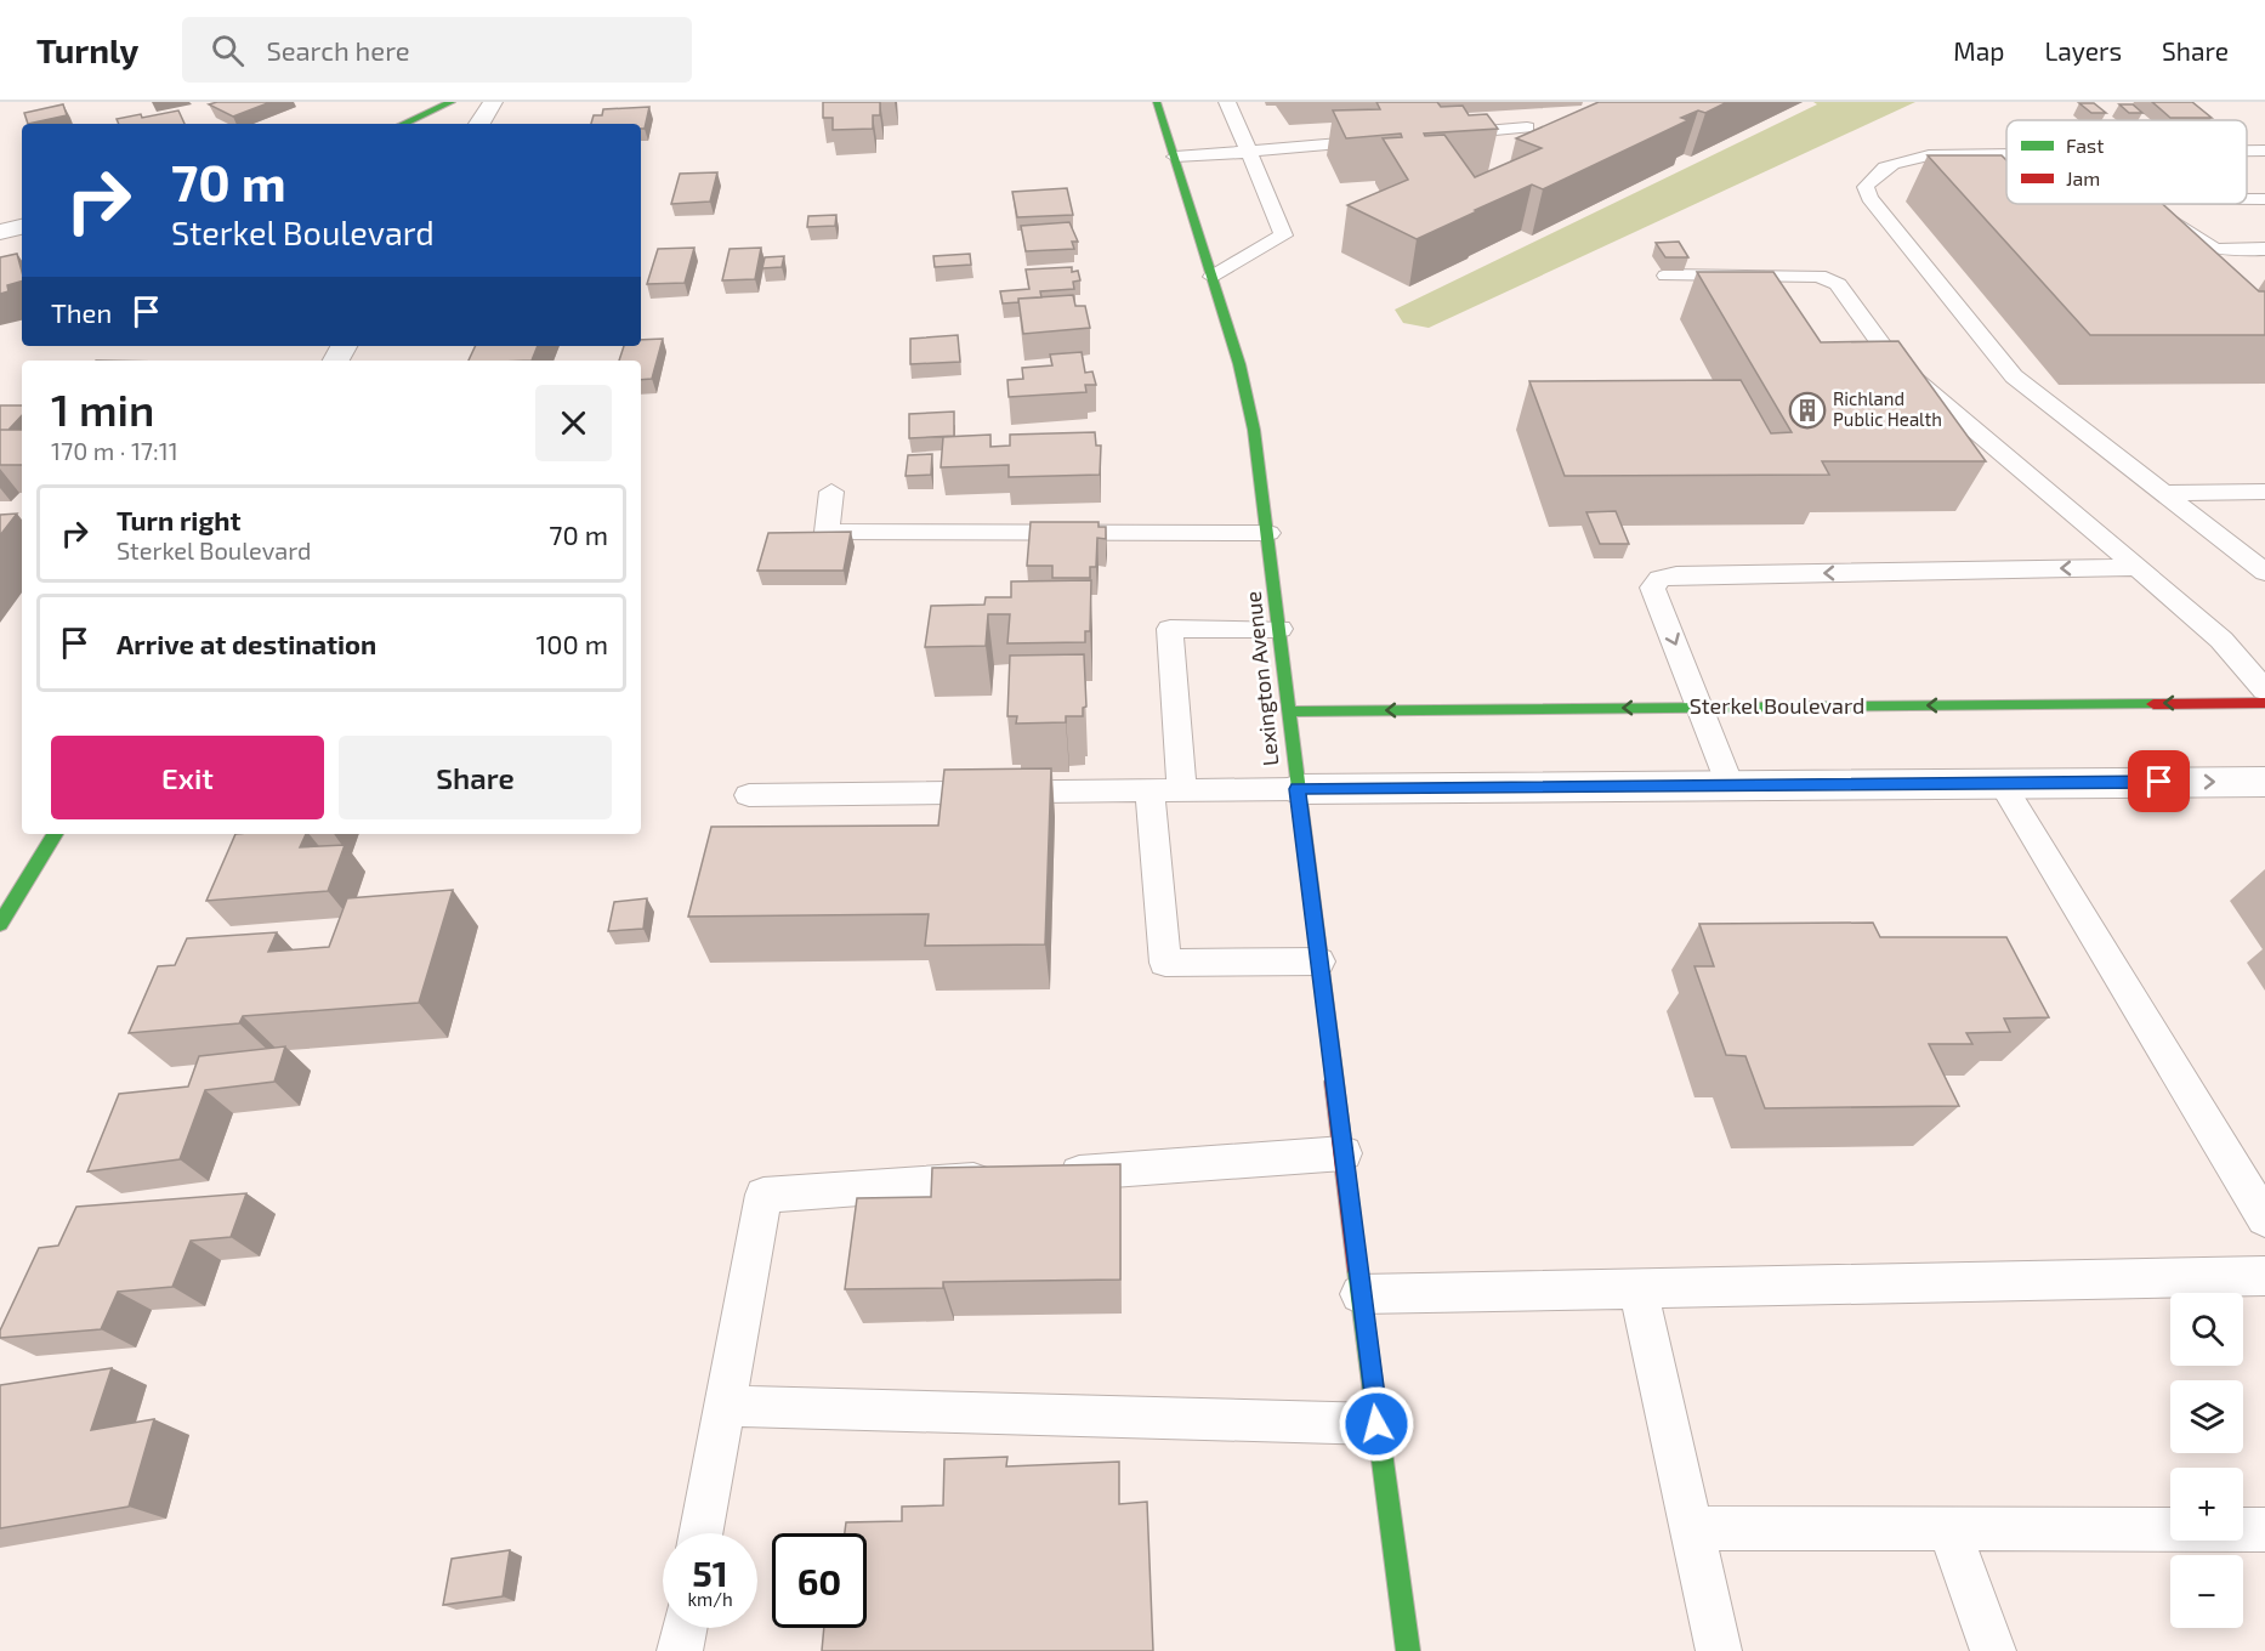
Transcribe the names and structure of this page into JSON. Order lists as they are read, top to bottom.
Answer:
{
  "streets": {
    "main road": ["Lexington Avenue", "Sterkel Boulevard"]
  },
  "crossings": [
    ["Lexington Avenue", "Sterkel Boulevard"]
  ],
  "one_way": ["Sterkel Boulevard"],
  "places": {
    "building": ["Richland Public Health"]
  },
  "legend": ["Fast", "Jam"],
  "page": {
    "header": "Turnly",
    "search": "Search here",
    "nav": ["Map", "Layers", "Share"],
    "turn": ["70 m", "Sterkel Boulevard"],
    "then": "Then",
    "heading": ["1 min", "170 m · 17:11"],
    "list": [
      {
        "name": "Turn right",
        "note": "Sterkel Boulevard",
        "value": "70 m"
      },
      {
        "name": "Arrive at destination",
        "value": "100 m"
      }
    ],
    "buttons": ["Exit", "Share"],
    "map_buttons": ["+", "−"],
    "speed": "51 km/h",
    "limit": "60"
  }
}
